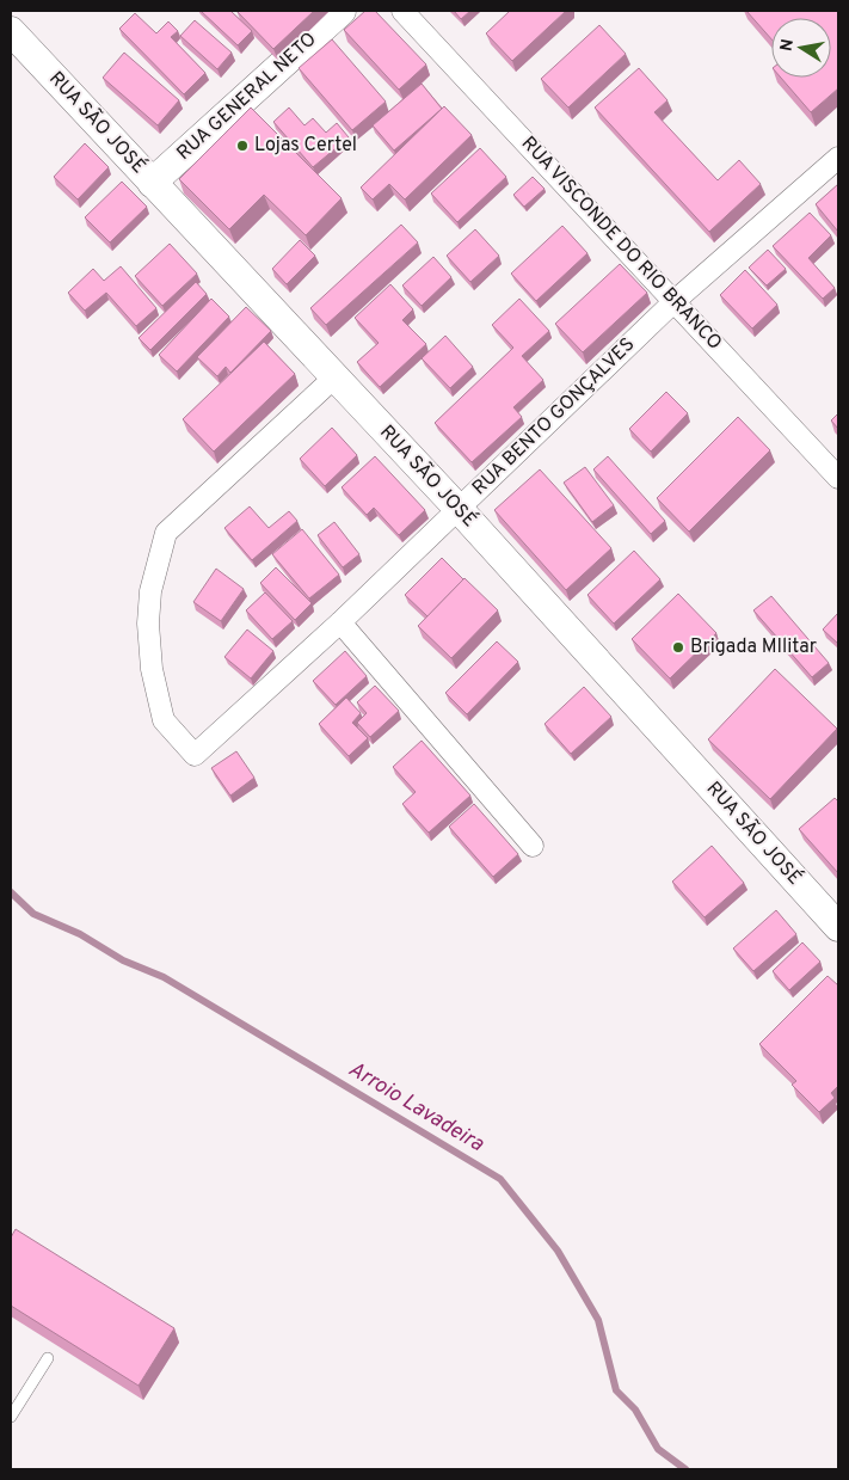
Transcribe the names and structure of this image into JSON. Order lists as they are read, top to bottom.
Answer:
{
  "streets": {
    "main road": ["RUA GENERAL NETO", "RUA SÃO JOSÉ"],
    "street": ["RUA VISCONDE DO RIO BRANCO", "RUA BENTO GONÇALVES"]
  },
  "crossings": [
    ["RUA GENERAL NETO", "RUA SÃO JOSÉ"],
    ["RUA SÃO JOSÉ", "RUA BENTO GONÇALVES"],
    ["RUA VISCONDE DO RIO BRANCO", "RUA BENTO GONÇALVES"]
  ],
  "water": ["Arroio Lavadeira"],
  "places": ["Lojas Certel", "Brigada MIlitar"],
  "north": "left"
}
